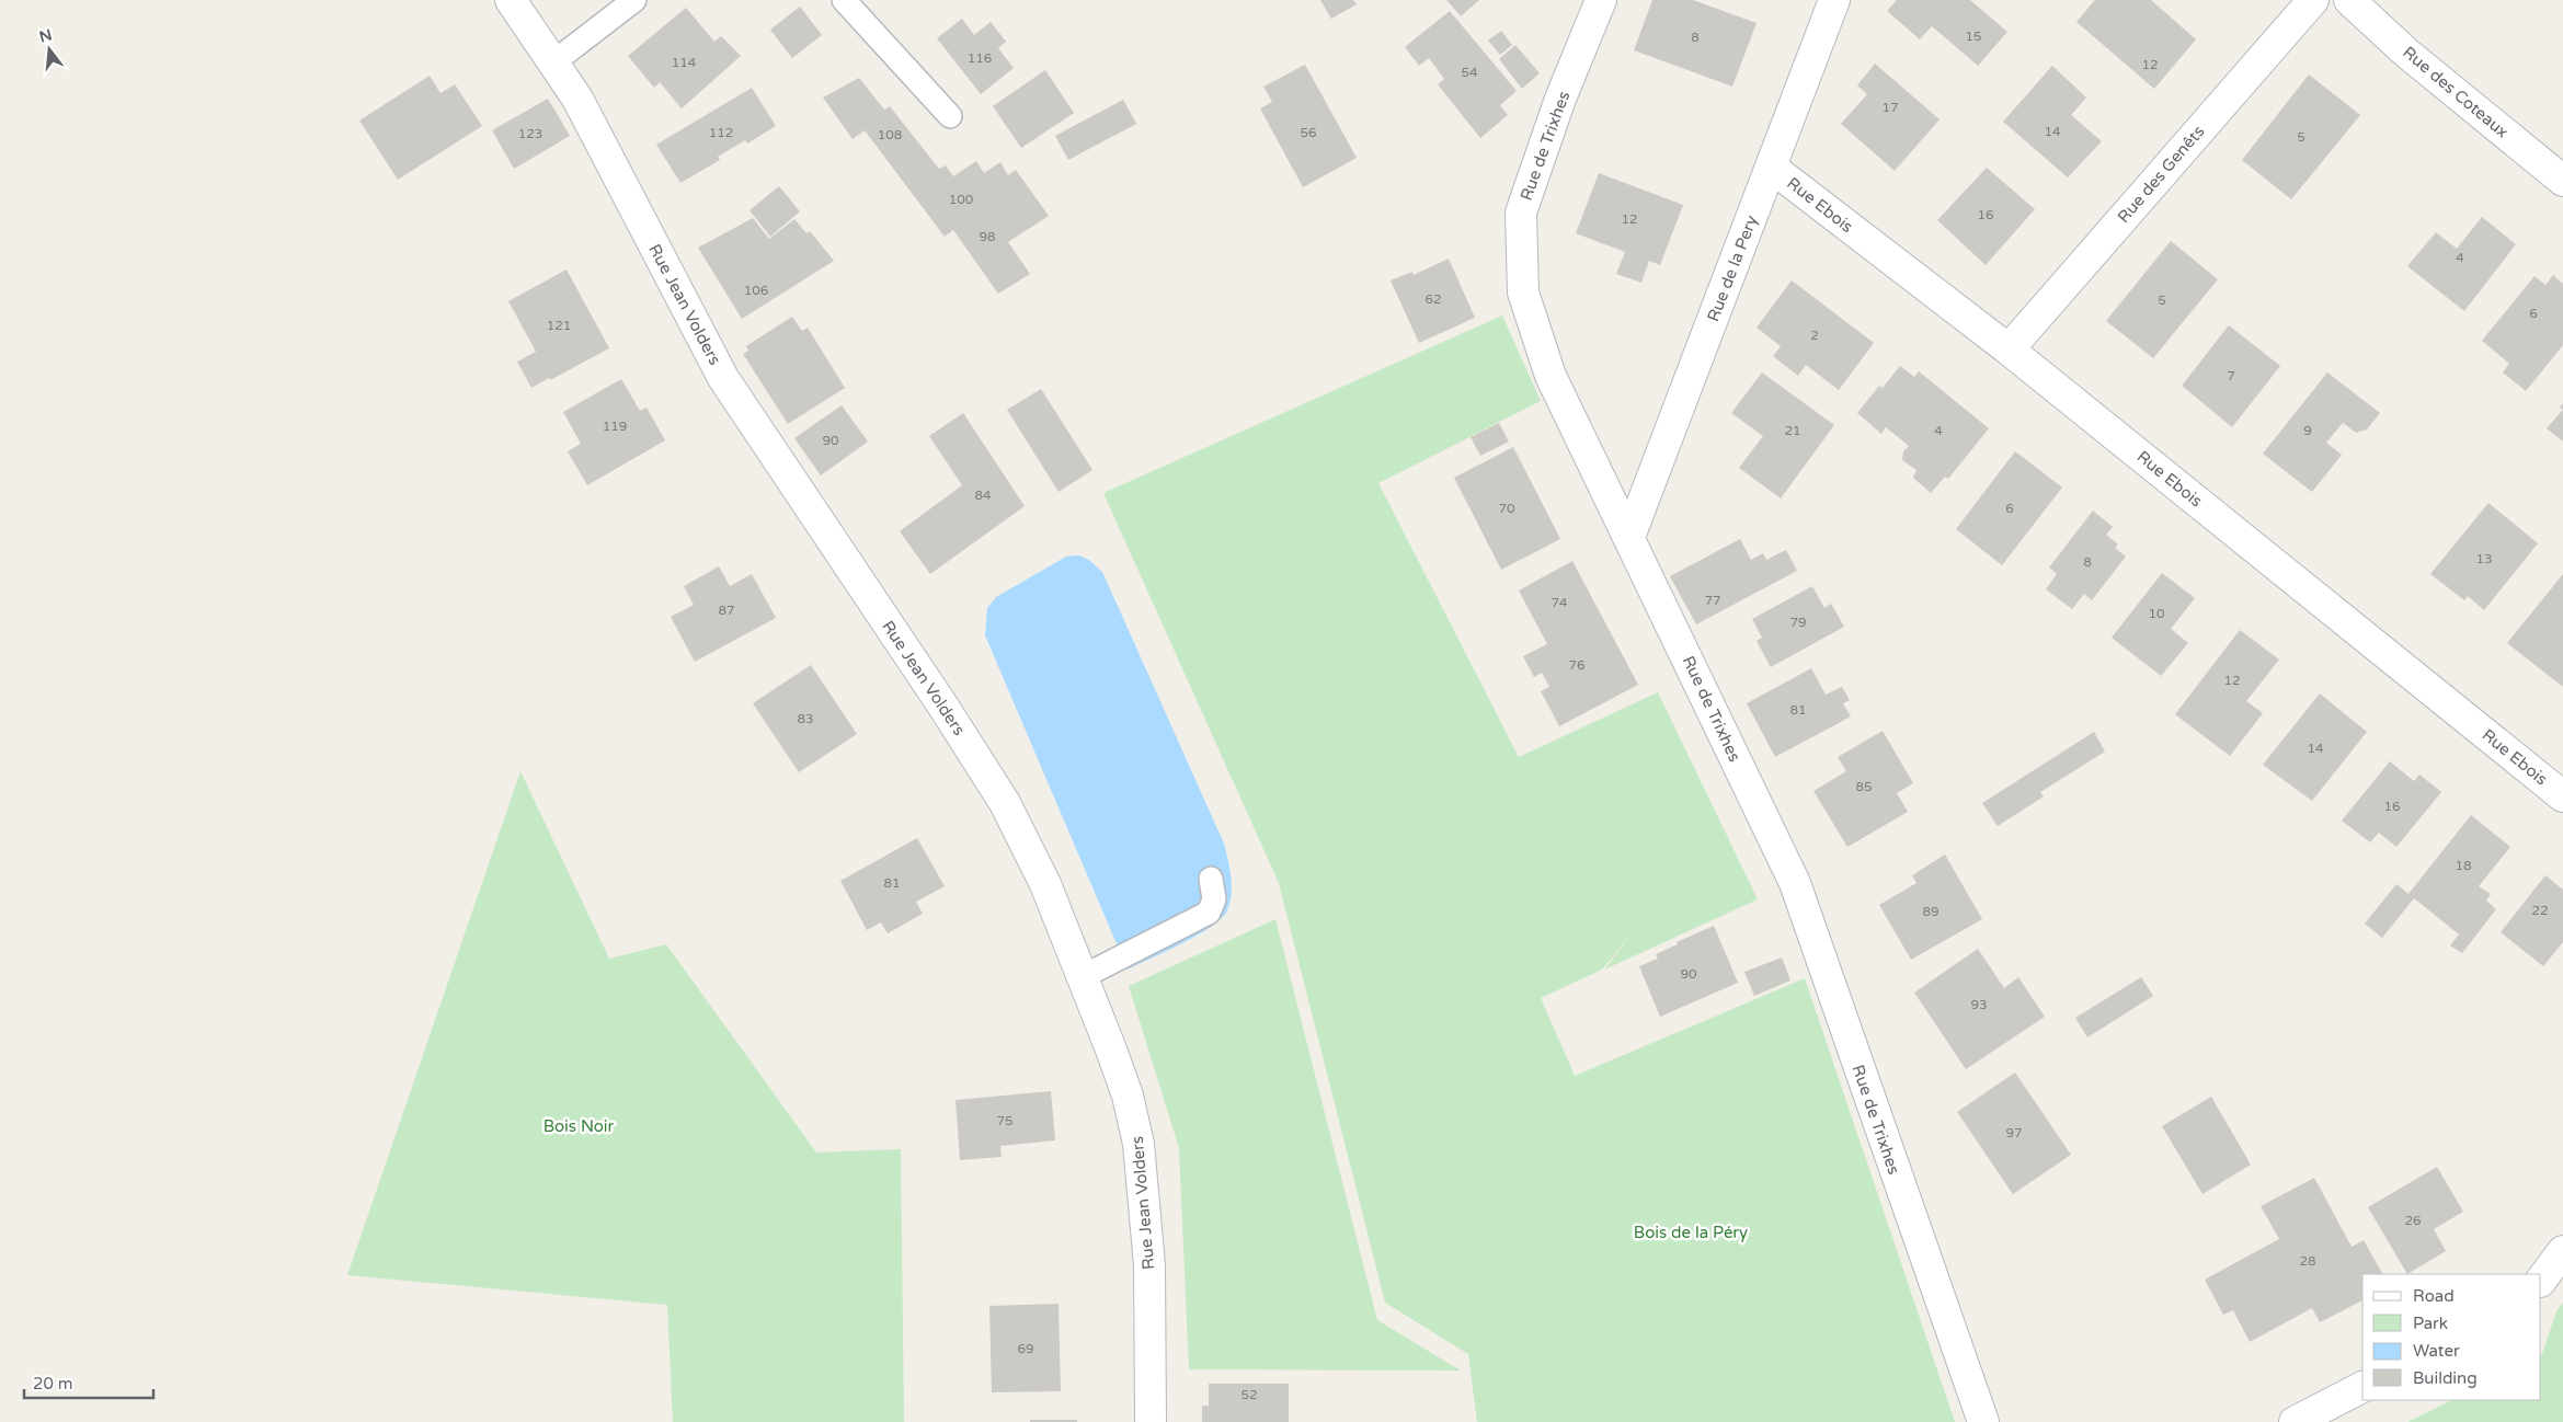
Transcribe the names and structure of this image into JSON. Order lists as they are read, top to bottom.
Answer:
{
  "streets": {
    "street": [
      "Rue des Coteaux",
      "Rue de Trixhes",
      "Rue des Genêts",
      "Rue Ebois",
      "Rue de la Pery",
      "Rue Jean Volders"
    ]
  },
  "crossings": [
    ["Rue de Trixhes", "Rue de la Pery"],
    ["Rue des Genêts", "Rue Ebois"],
    ["Rue Ebois", "Rue de la Pery"]
  ],
  "parks": ["Bois Noir", "Bois de la Péry"],
  "house_numbers": [
    "15",
    "8",
    "116",
    "114",
    "12",
    "54",
    "17",
    "14",
    "112",
    "56",
    "123",
    "108",
    "5",
    "100",
    "16",
    "12",
    "98",
    "4",
    "106",
    "62",
    "5",
    "6",
    "121",
    "2",
    "7",
    "119",
    "21",
    "4",
    "9",
    "90",
    "84",
    "70",
    "6",
    "13",
    "8",
    "77",
    "74",
    "87",
    "10",
    "79",
    "76",
    "12",
    "81",
    "83",
    "14",
    "85",
    "16",
    "18",
    "81",
    "22",
    "89",
    "90",
    "93",
    "75",
    "97",
    "26",
    "28",
    "69",
    "52"
  ],
  "legend": [
    "Road",
    "Park",
    "Water",
    "Building"
  ],
  "scale_bar": "20 m",
  "north": "top"
}
